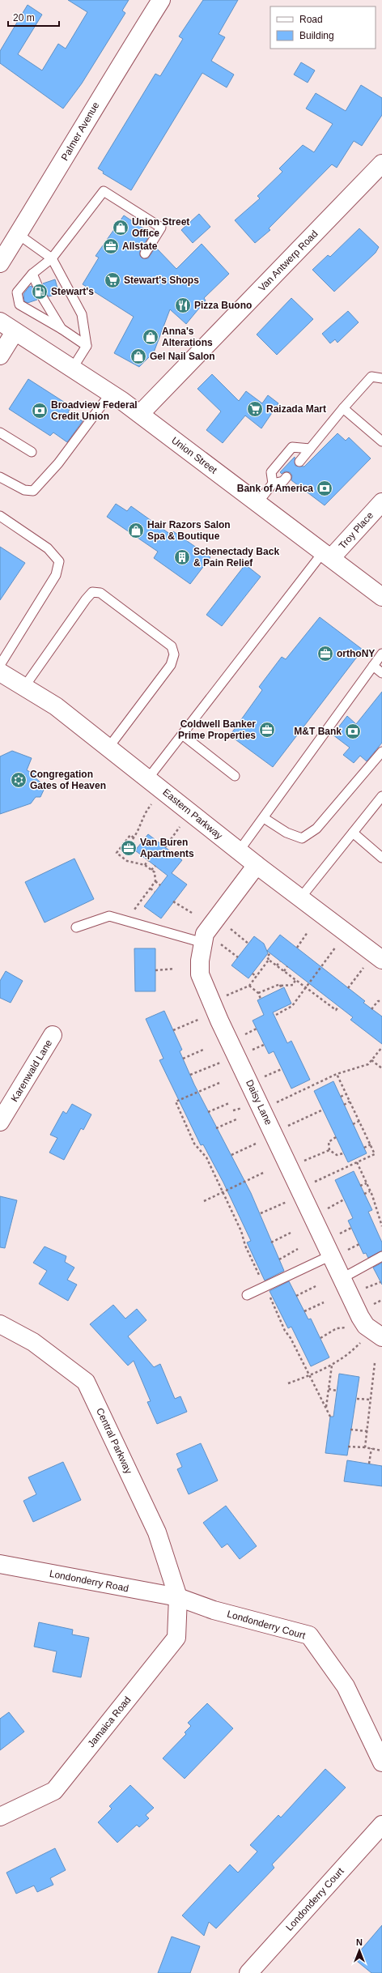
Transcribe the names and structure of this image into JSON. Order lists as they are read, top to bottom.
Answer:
{
  "streets": {
    "street": [
      "Palmer Avenue",
      "Van Antwerp Road",
      "Union Street",
      "Troy Place",
      "Eastern Parkway",
      "Karenwald Lane",
      "Daisy Lane",
      "Central Parkway",
      "Londonderry Road",
      "Londonderry Court",
      "Jamaica Road"
    ]
  },
  "crossings": [
    ["Van Antwerp Road", "Union Street"],
    ["Union Street", "Troy Place"],
    ["Eastern Parkway", "Daisy Lane"],
    ["Central Parkway", "Londonderry Road"],
    ["Central Parkway", "Londonderry Court"],
    ["Central Parkway", "Jamaica Road"],
    ["Londonderry Road", "Londonderry Court"],
    ["Londonderry Road", "Jamaica Road"],
    ["Londonderry Court", "Jamaica Road"]
  ],
  "places": {
    "shop": [
      "Union Street Office",
      "Anna's Alterations",
      "Gel Nail Salon",
      "Hair Razors Salon Spa & Boutique"
    ],
    "office": [
      "Allstate",
      "orthoNY",
      "Coldwell Banker Prime Properties",
      "Van Buren Apartments"
    ],
    "supermarket": ["Stewart's Shops", "Raizada Mart"],
    "fuel station": ["Stewart's"],
    "restaurant": ["Pizza Buono"],
    "bank": ["Broadview Federal Credit Union", "Bank of America", "M&T Bank"],
    "building": ["Schenectady Back & Pain Relief"],
    "synagogue": ["Congregation Gates of Heaven"]
  },
  "legend": ["Road", "Building"],
  "scale_bar": "20 m",
  "north": "top"
}
